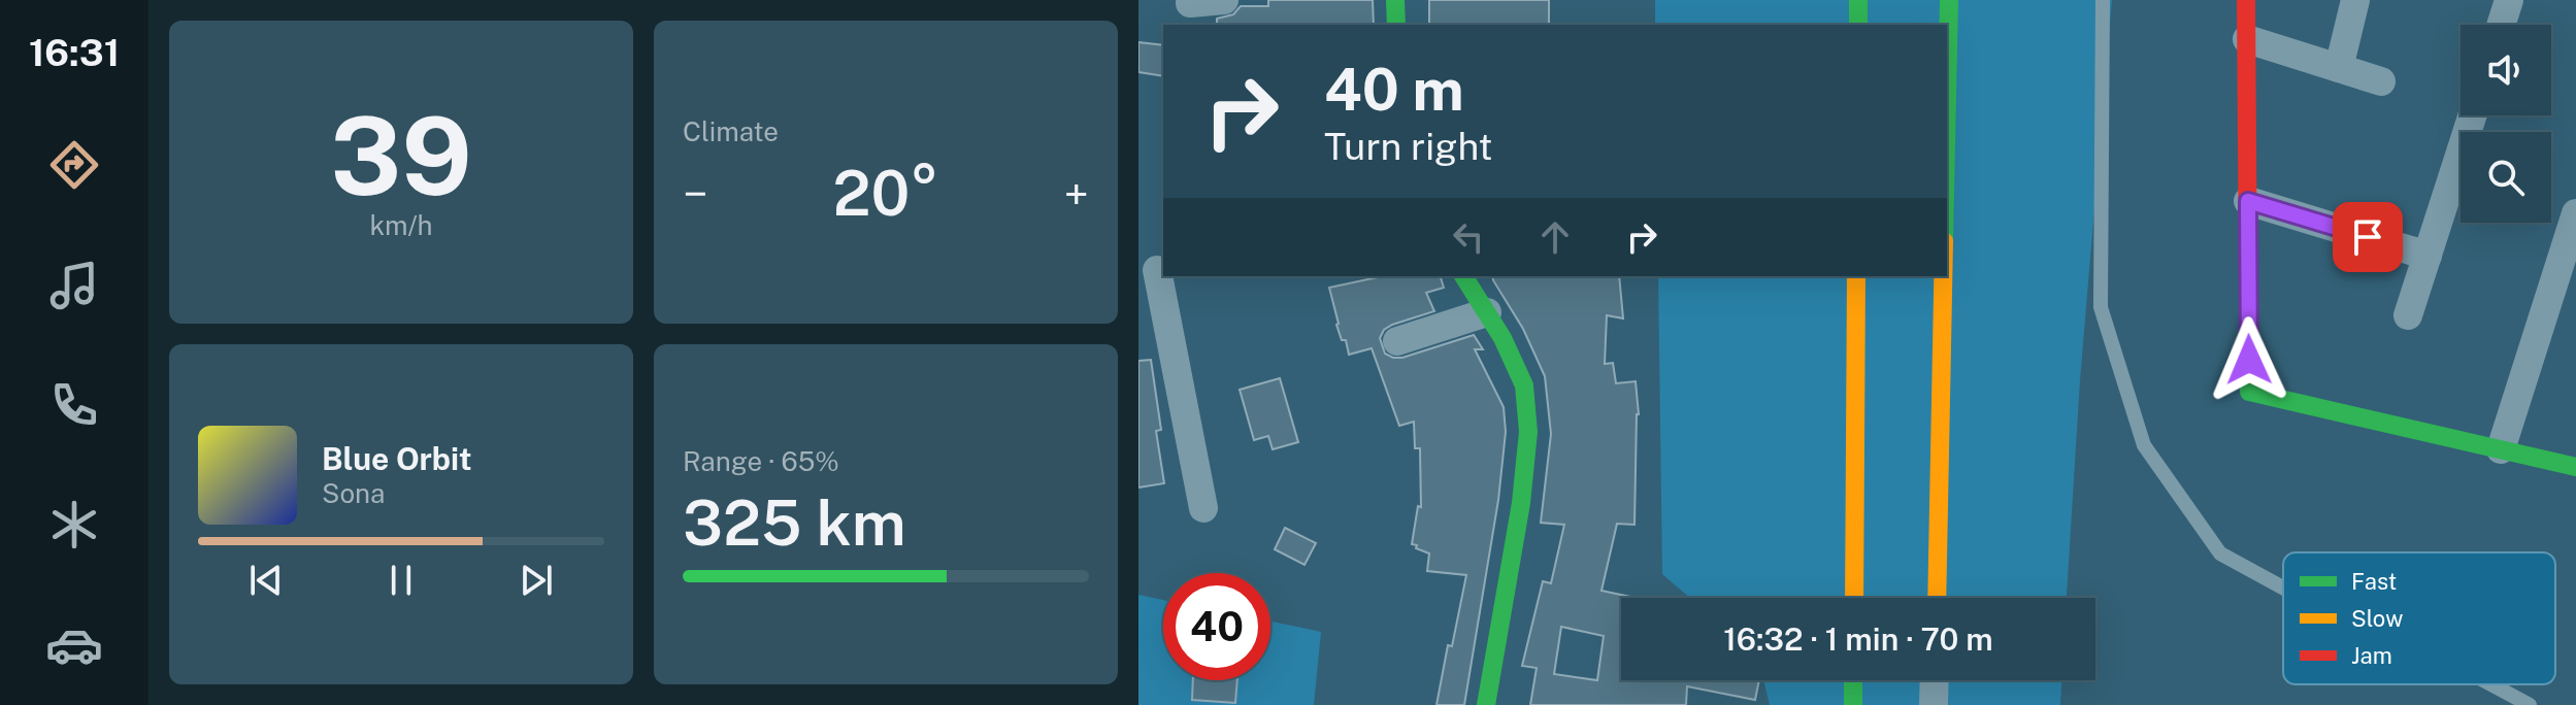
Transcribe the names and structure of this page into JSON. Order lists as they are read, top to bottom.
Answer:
{
  "legend": ["Fast", "Slow", "Jam"],
  "page": {
    "tabs": "16:31",
    "tile": [
      ["39", "km/h"],
      "Climate",
      ["Range · 65%", "325 km"]
    ],
    "turn": ["40 m", "Turn right"],
    "heat": ["−", "20°", "+"],
    "song": ["Blue Orbit", "Sona"],
    "limit": "40",
    "trip": "16:32 · 1 min · 70 m"
  }
}
